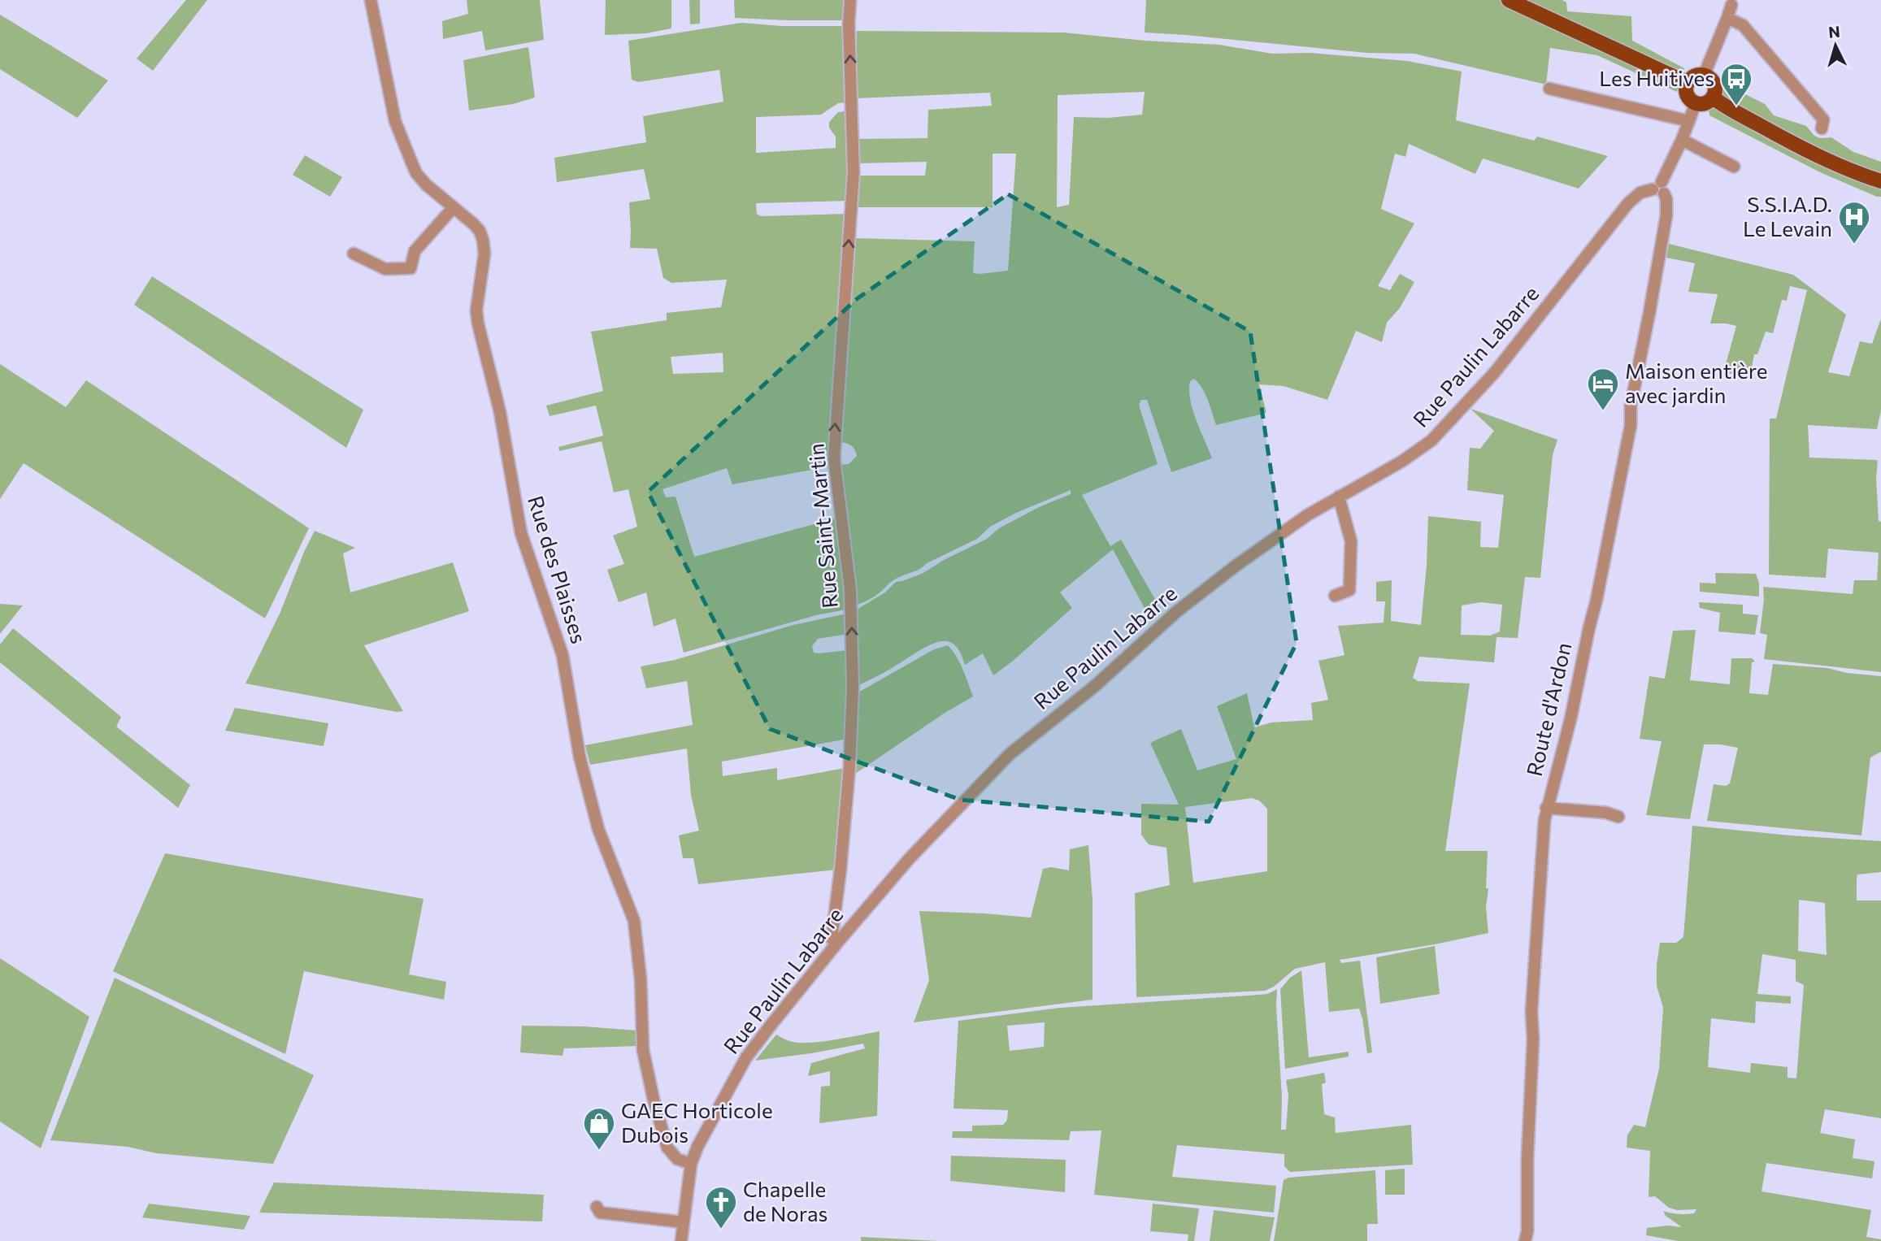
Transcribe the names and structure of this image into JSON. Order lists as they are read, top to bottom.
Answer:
{
  "streets": {
    "street": [
      "Rue Paulin Labarre",
      "Rue Saint-Martin",
      "Rue des Plaisses",
      "Route d'Ardon"
    ]
  },
  "crossings": [
    ["Rue Paulin Labarre", "Rue Saint-Martin"],
    ["Rue Paulin Labarre", "Rue des Plaisses"],
    ["Rue Paulin Labarre", "Route d'Ardon"]
  ],
  "one_way": ["Rue Saint-Martin"],
  "places": {
    "bus stop": ["Les Huitives"],
    "hospital": ["S.S.I.A.D. Le Levain"],
    "hotel": ["Maison entière avec jardin"],
    "shop": ["GAEC Horticole Dubois"],
    "church": ["Chapelle de Noras"]
  },
  "north": "top"
}
